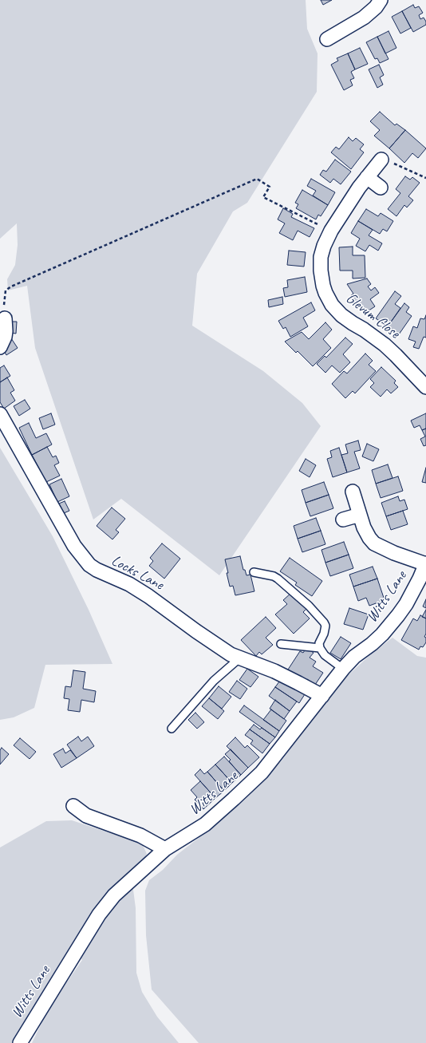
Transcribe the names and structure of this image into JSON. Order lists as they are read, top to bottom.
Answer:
{
  "streets": {
    "street": ["Glevum Close", "Locks Lane", "Witts Lane"]
  },
  "crossings": [
    ["Locks Lane", "Witts Lane"]
  ]
}
